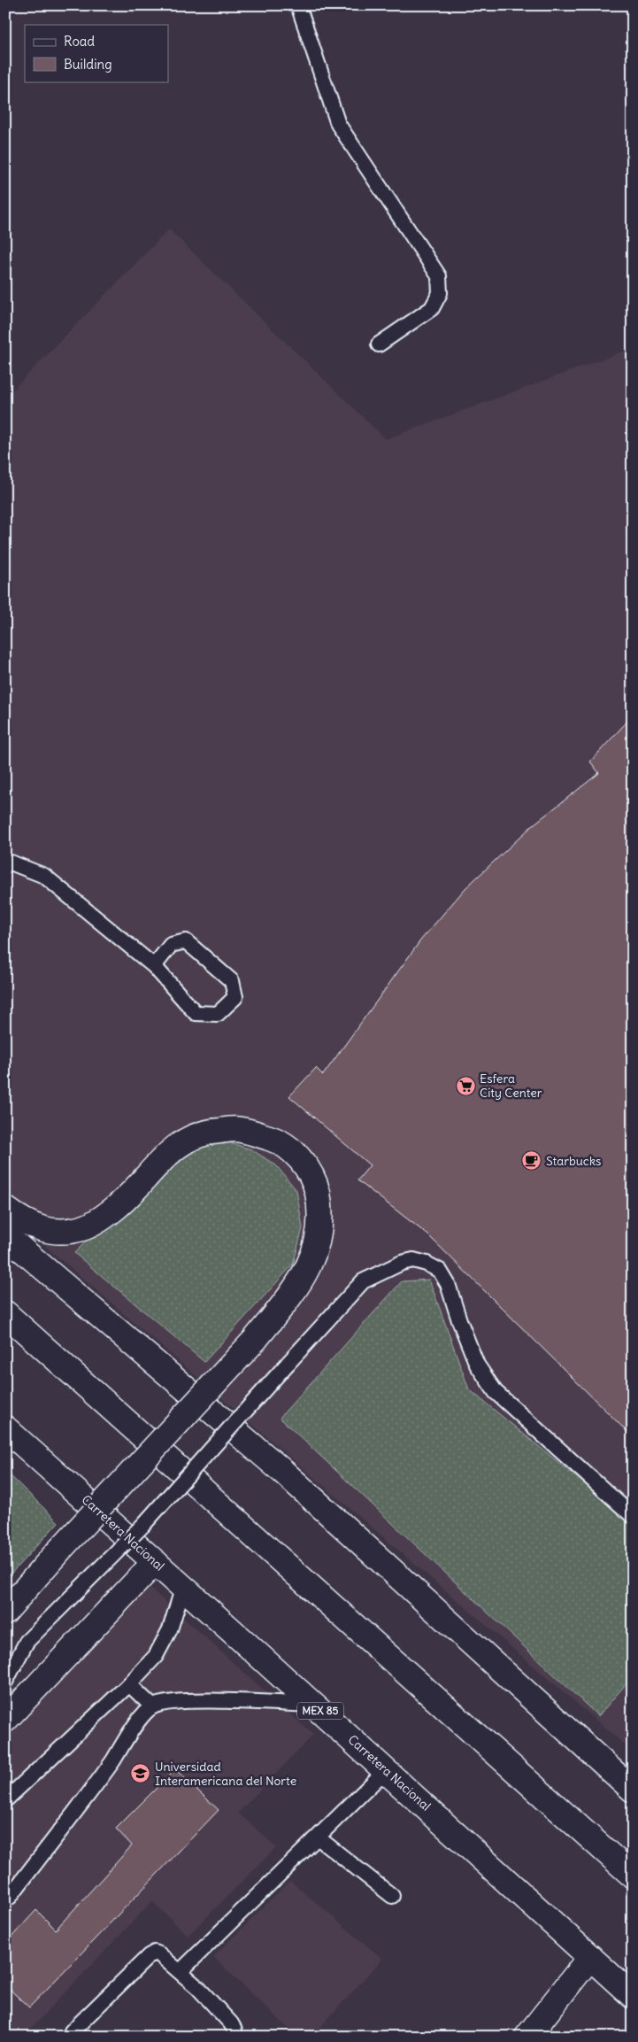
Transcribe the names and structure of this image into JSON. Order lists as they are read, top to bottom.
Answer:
{
  "streets": {
    "main road": ["Carretera Nacional", "MEX 85"]
  },
  "places": {
    "supermarket": ["Esfera City Center"],
    "cafe": ["Starbucks"],
    "school or university": ["Universidad Interamericana del Norte"]
  },
  "legend": ["Road", "Building"]
}
